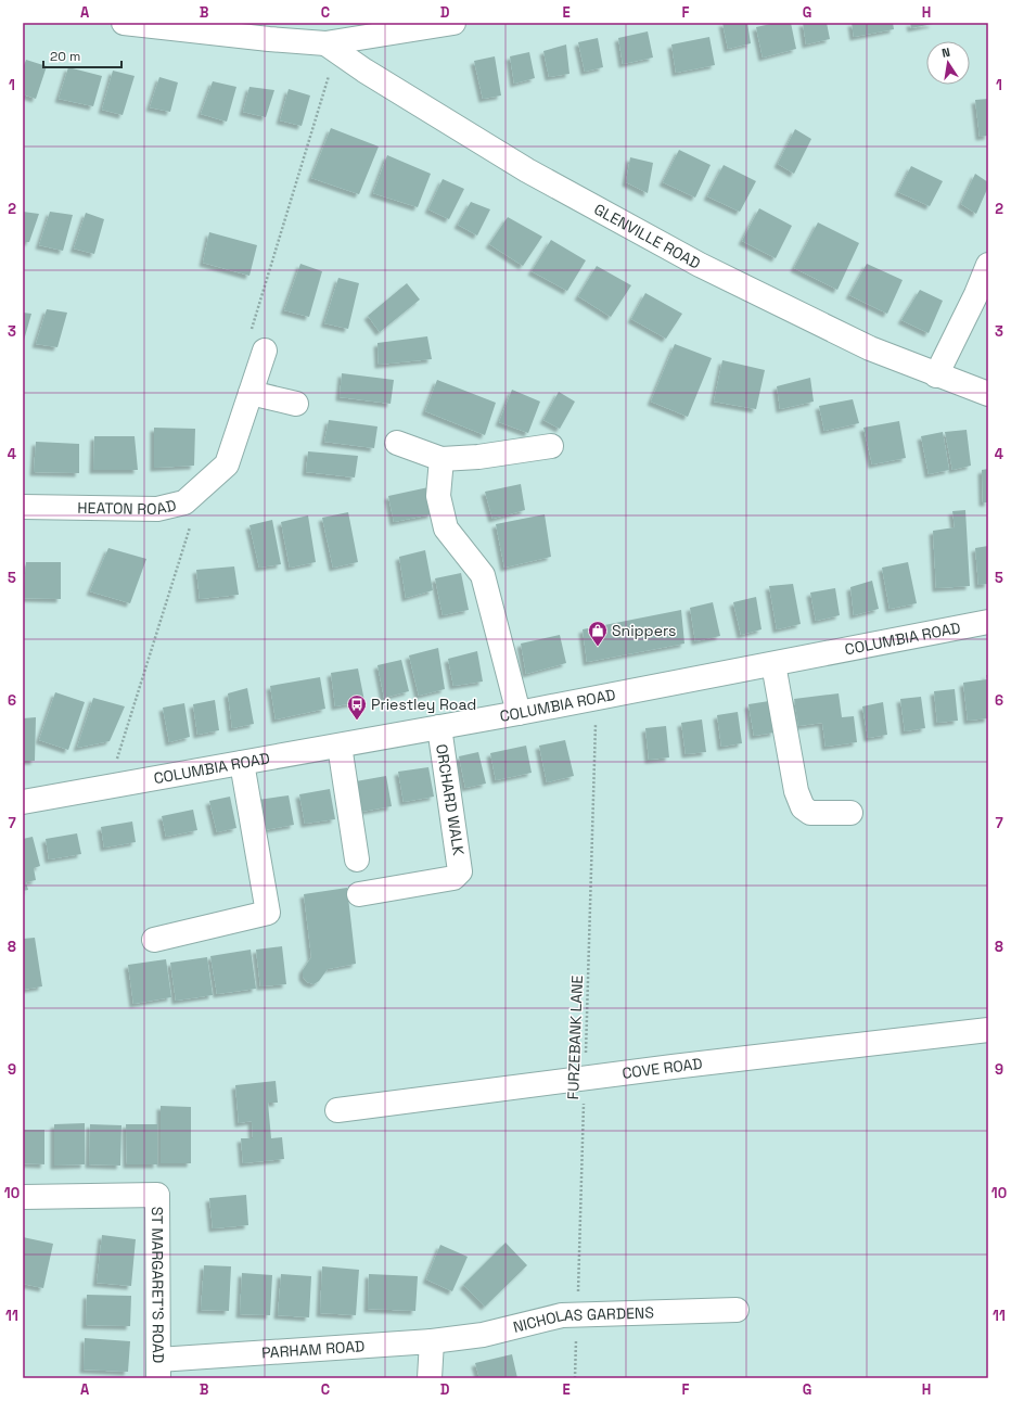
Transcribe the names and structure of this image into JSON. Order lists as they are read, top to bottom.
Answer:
{
  "streets": {
    "street": [
      "GLENVILLE ROAD",
      "HEATON ROAD",
      "COLUMBIA ROAD",
      "ORCHARD WALK",
      "COVE ROAD",
      "ST MARGARET'S ROAD",
      "NICHOLAS GARDENS",
      "PARHAM ROAD"
    ],
    "path": ["FURZEBANK LANE"]
  },
  "crossings": [
    ["COLUMBIA ROAD", "ORCHARD WALK"],
    ["COLUMBIA ROAD", "FURZEBANK LANE"],
    ["FURZEBANK LANE", "COVE ROAD"],
    ["FURZEBANK LANE", "NICHOLAS GARDENS"],
    ["ST MARGARET'S ROAD", "PARHAM ROAD"],
    ["NICHOLAS GARDENS", "PARHAM ROAD"]
  ],
  "places": {
    "shop": ["Snippers"],
    "bus stop": ["Priestley Road"]
  },
  "scale_bar": "20 m",
  "north": "top",
  "grid": {
    "columns": [
      "A",
      "B",
      "C",
      "D",
      "E",
      "F",
      "G",
      "H"
    ],
    "rows": [
      "1",
      "2",
      "3",
      "4",
      "5",
      "6",
      "7",
      "8",
      "9",
      "10",
      "11"
    ]
  }
}
